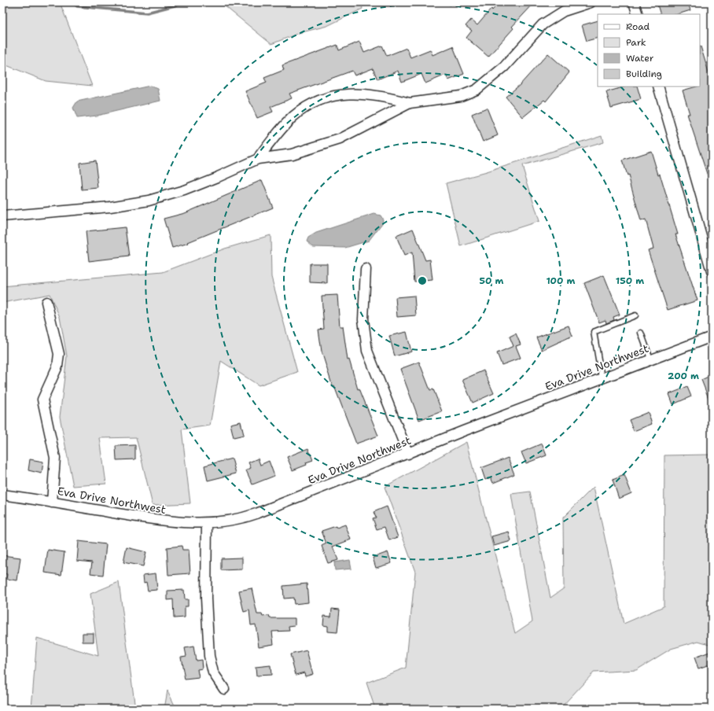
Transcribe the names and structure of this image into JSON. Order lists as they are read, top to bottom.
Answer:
{
  "streets": {
    "street": ["Eva Drive Northwest"]
  },
  "legend": [
    "Road",
    "Park",
    "Water",
    "Building"
  ],
  "rings": [
    "50 m",
    "100 m",
    "150 m",
    "200 m"
  ]
}
